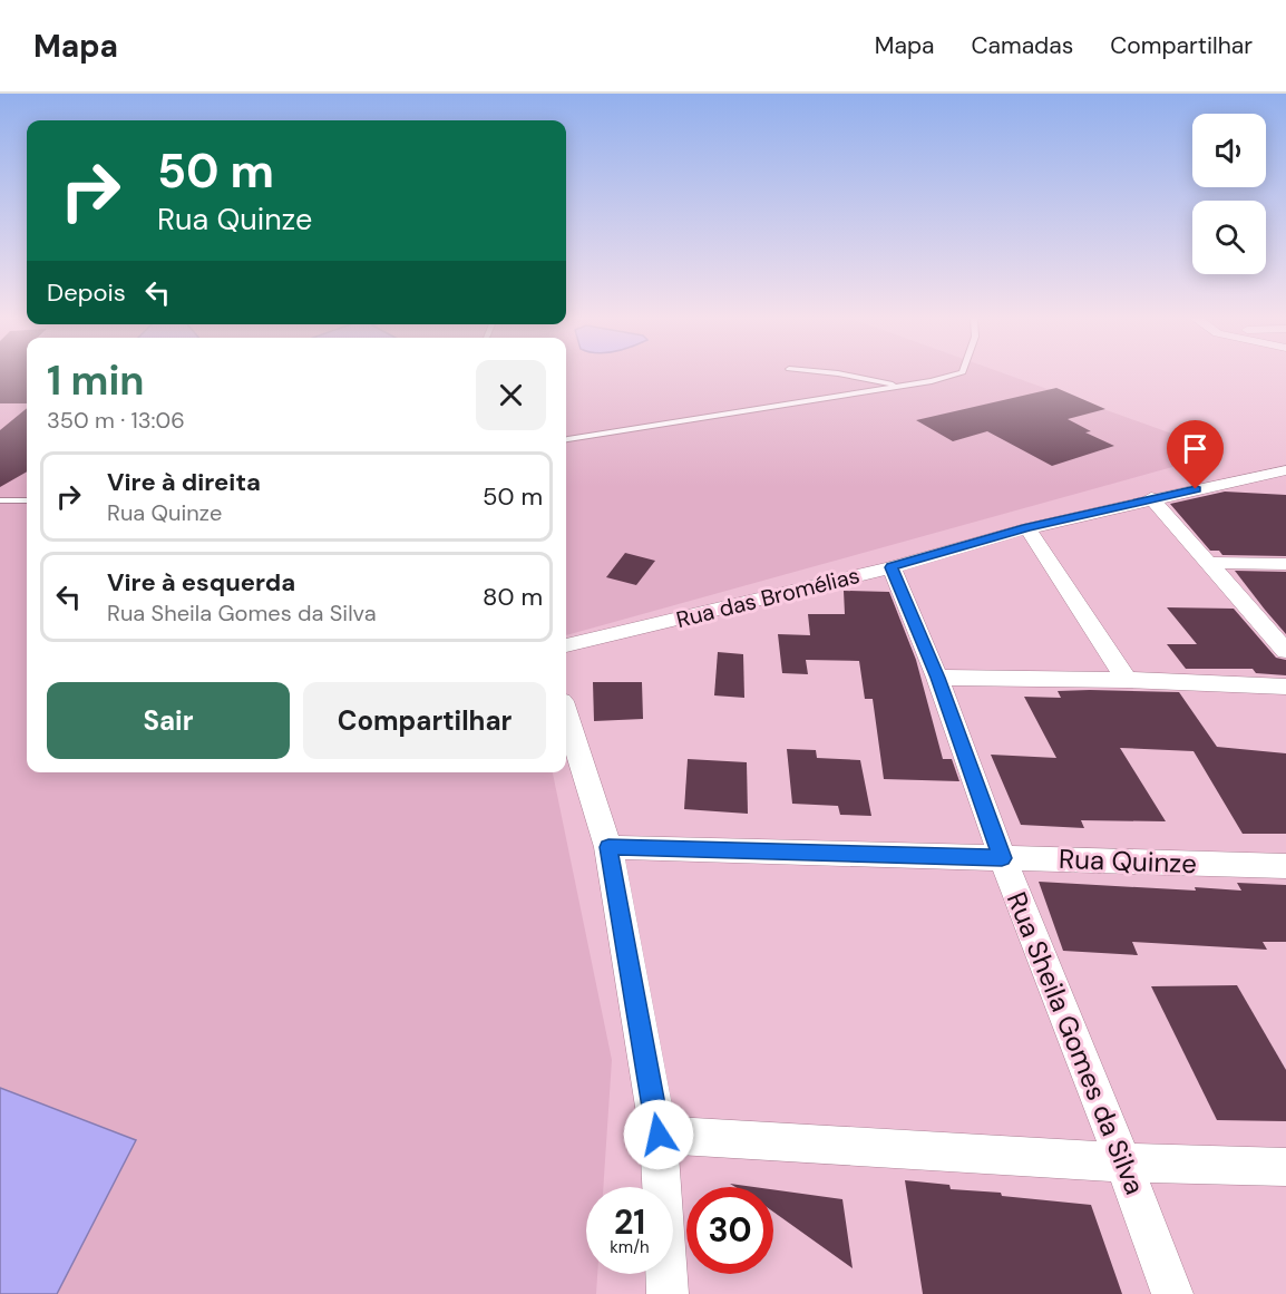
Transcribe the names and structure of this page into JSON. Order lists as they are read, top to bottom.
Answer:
{
  "streets": {
    "street": ["Rua das Bromélias", "Rua Quinze", "Rua Sheila Gomes da Silva"]
  },
  "crossings": [
    ["Rua das Bromélias", "Rua Sheila Gomes da Silva"],
    ["Rua Quinze", "Rua Sheila Gomes da Silva"]
  ],
  "page": {
    "header": "Mapa",
    "nav": ["Mapa", "Camadas", "Compartilhar"],
    "turn": ["50 m", "Rua Quinze"],
    "then": "Depois",
    "heading": ["1 min", "350 m · 13:06"],
    "list": [
      {
        "name": "Vire à direita",
        "note": "Rua Quinze",
        "value": "50 m"
      },
      {
        "name": "Vire à esquerda",
        "note": "Rua Sheila Gomes da Silva",
        "value": "80 m"
      }
    ],
    "buttons": ["Sair", "Compartilhar"],
    "speed": "21 km/h",
    "limit": "30"
  }
}
